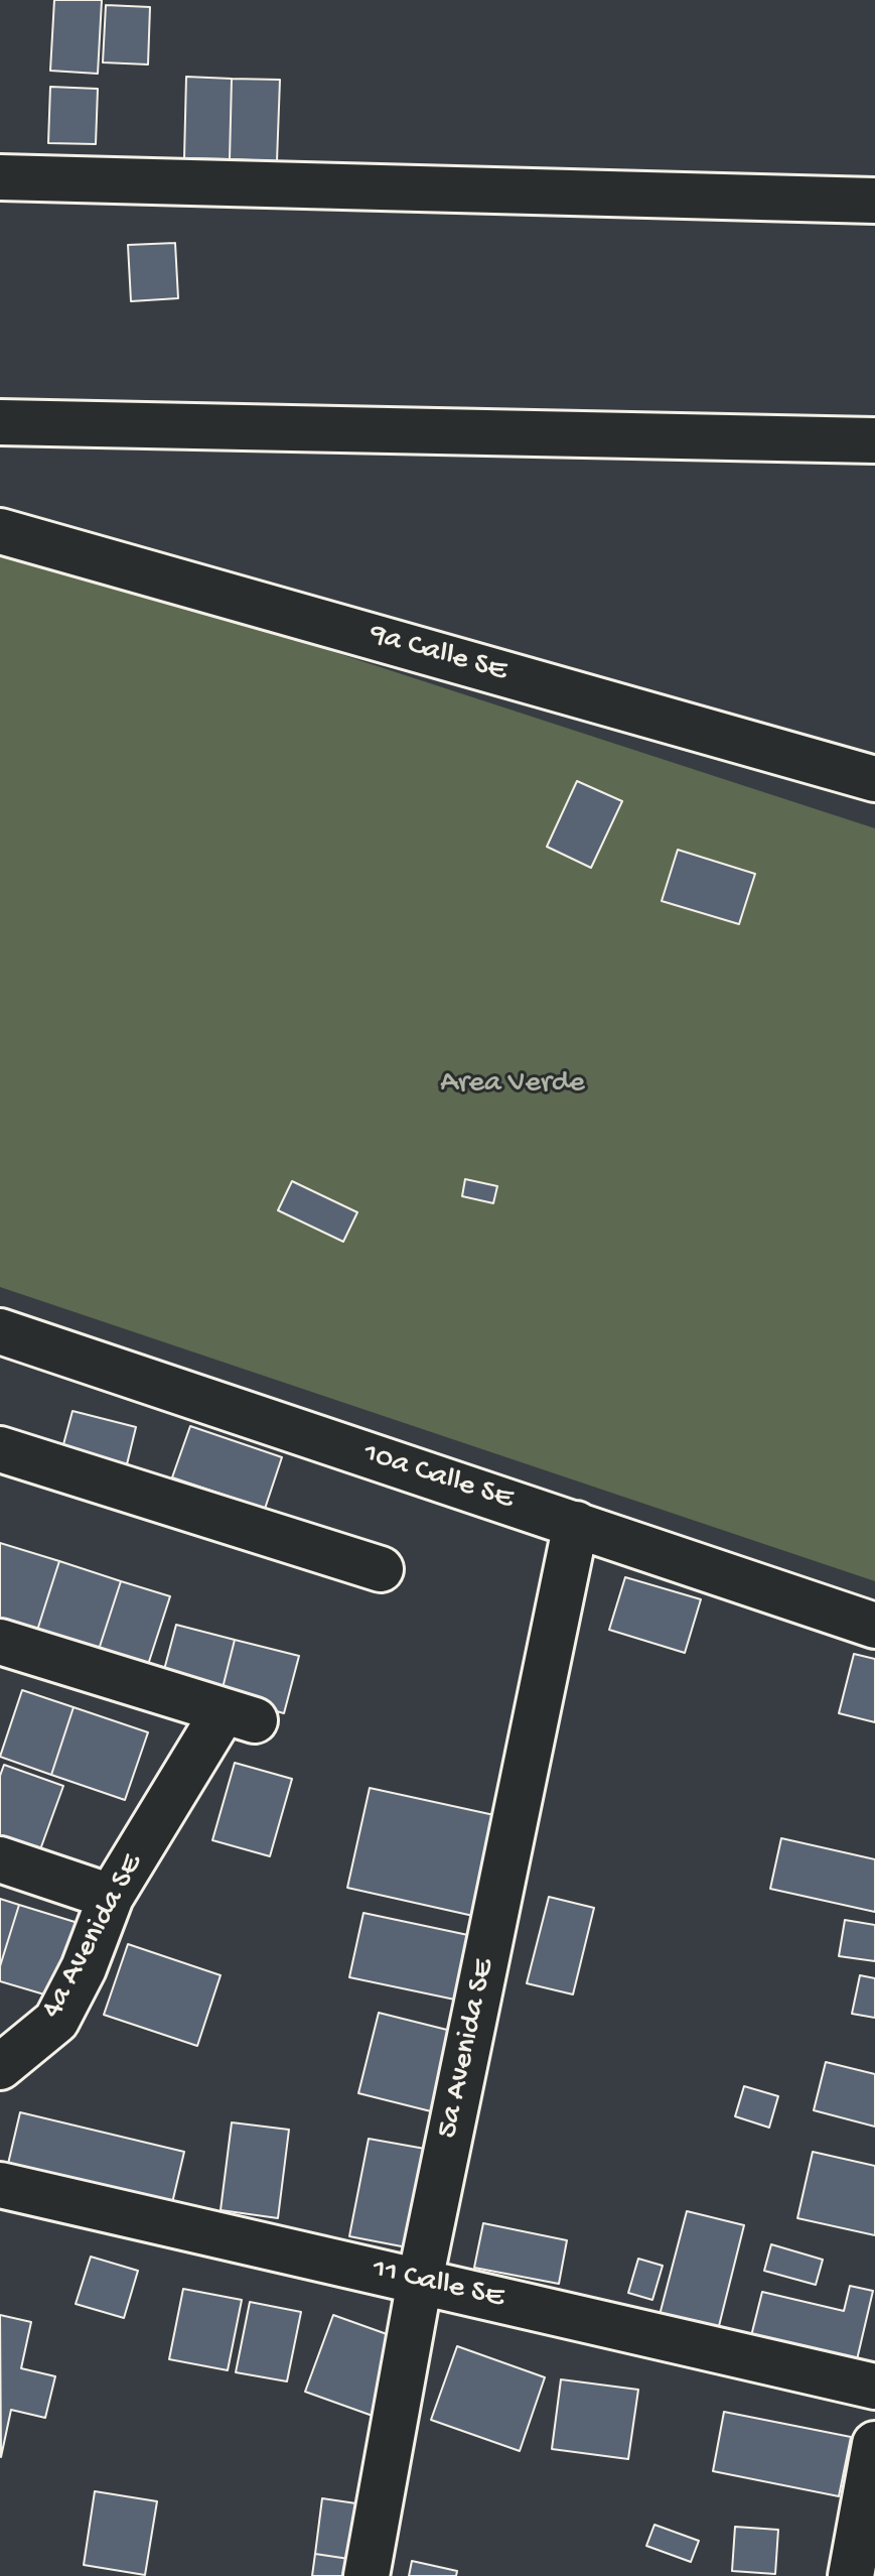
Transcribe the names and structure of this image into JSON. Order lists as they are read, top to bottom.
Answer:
{
  "streets": {
    "street": [
      "9a Calle SE",
      "10a Calle SE",
      "4a Avenida SE",
      "5a Avenida SE",
      "11 Calle SE"
    ]
  },
  "crossings": [
    ["10a Calle SE", "5a Avenida SE"],
    ["5a Avenida SE", "11 Calle SE"]
  ],
  "parks": ["Area Verde"]
}
